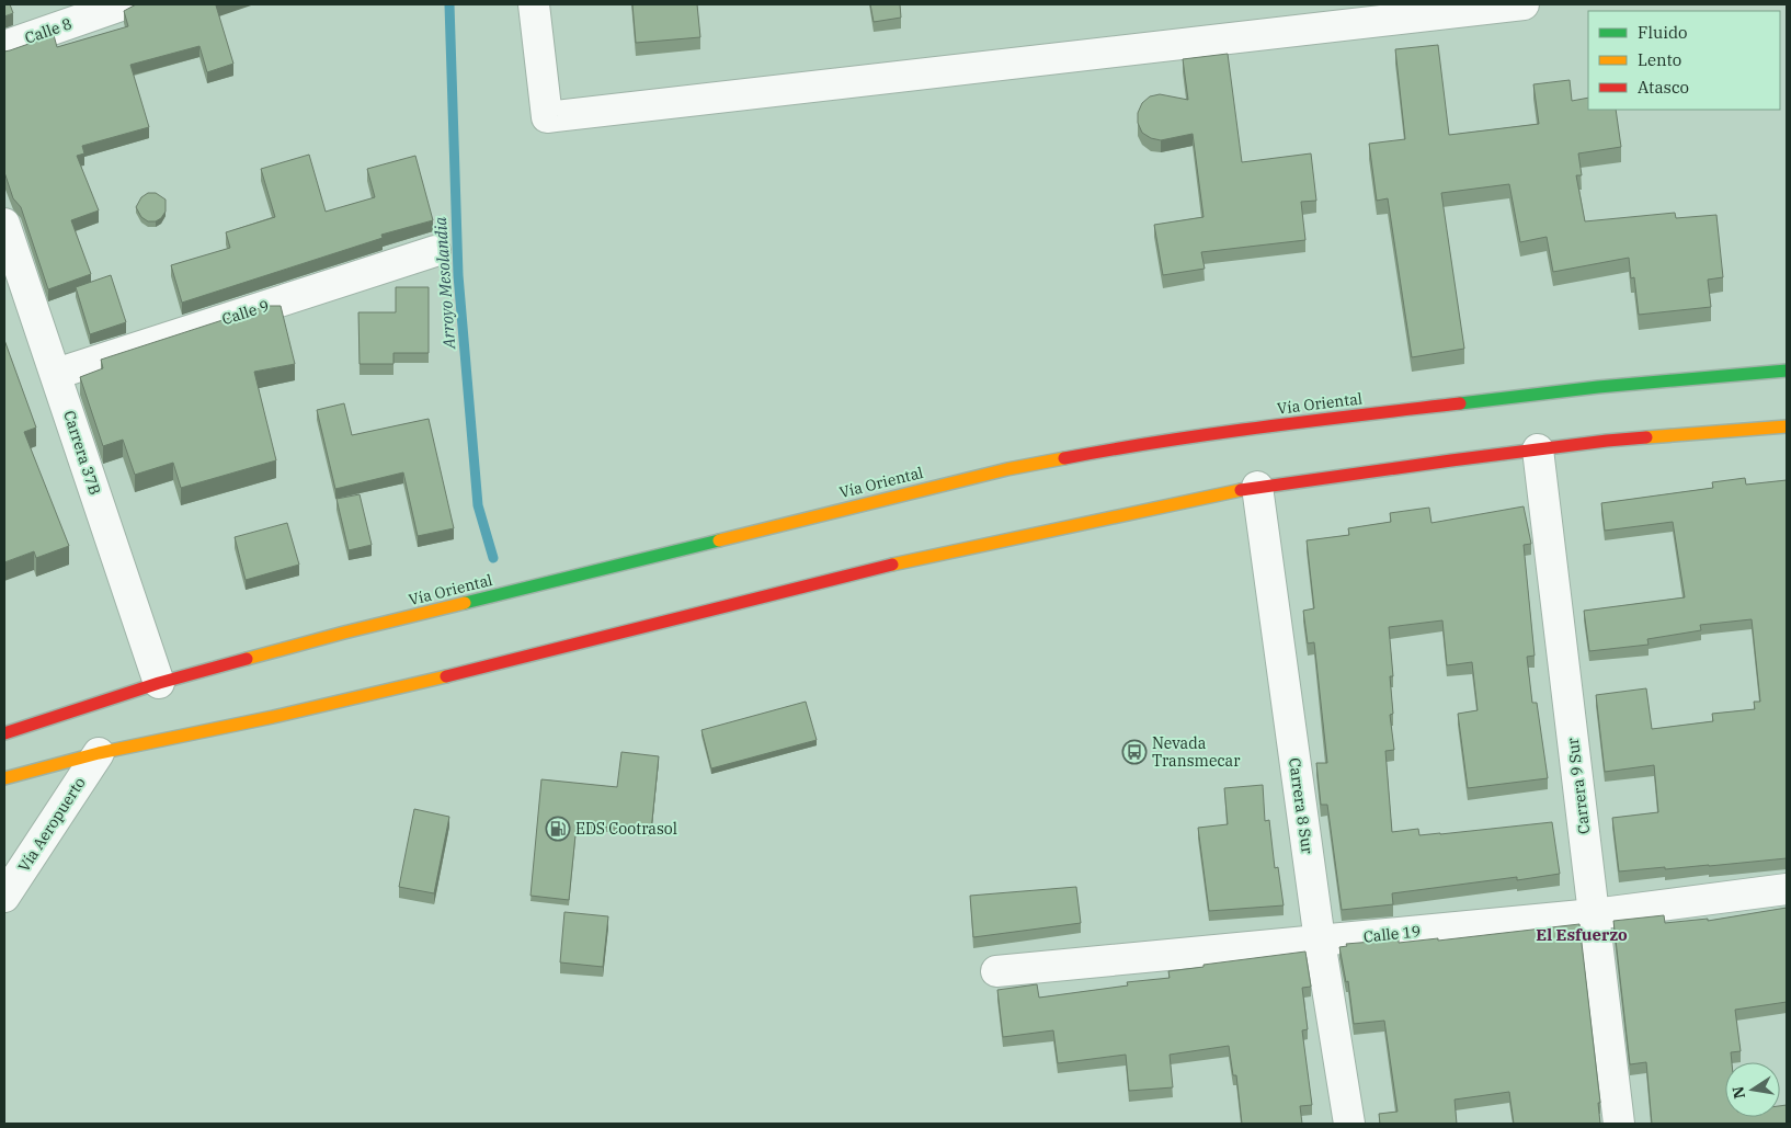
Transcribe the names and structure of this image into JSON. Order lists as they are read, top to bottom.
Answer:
{
  "streets": {
    "highway": ["Vía Oriental"],
    "street": [
      "Calle 8",
      "Calle 9",
      "Carrera 37B",
      "Carrera 9 Sur",
      "Carrera 8 Sur",
      "Vía Aeropuerto",
      "Calle 19"
    ]
  },
  "crossings": [
    ["Calle 9", "Carrera 37B"],
    ["Vía Oriental", "Carrera 37B"],
    ["Carrera 9 Sur", "Calle 19"],
    ["Carrera 8 Sur", "Calle 19"]
  ],
  "districts": ["El Esfuerzo"],
  "water": ["Arroyo Mesolandia"],
  "places": {
    "bus stop": ["Nevada Transmecar"],
    "fuel station": ["EDS Cootrasol"]
  },
  "legend": ["Fluido", "Lento", "Atasco"],
  "north": "left"
}
